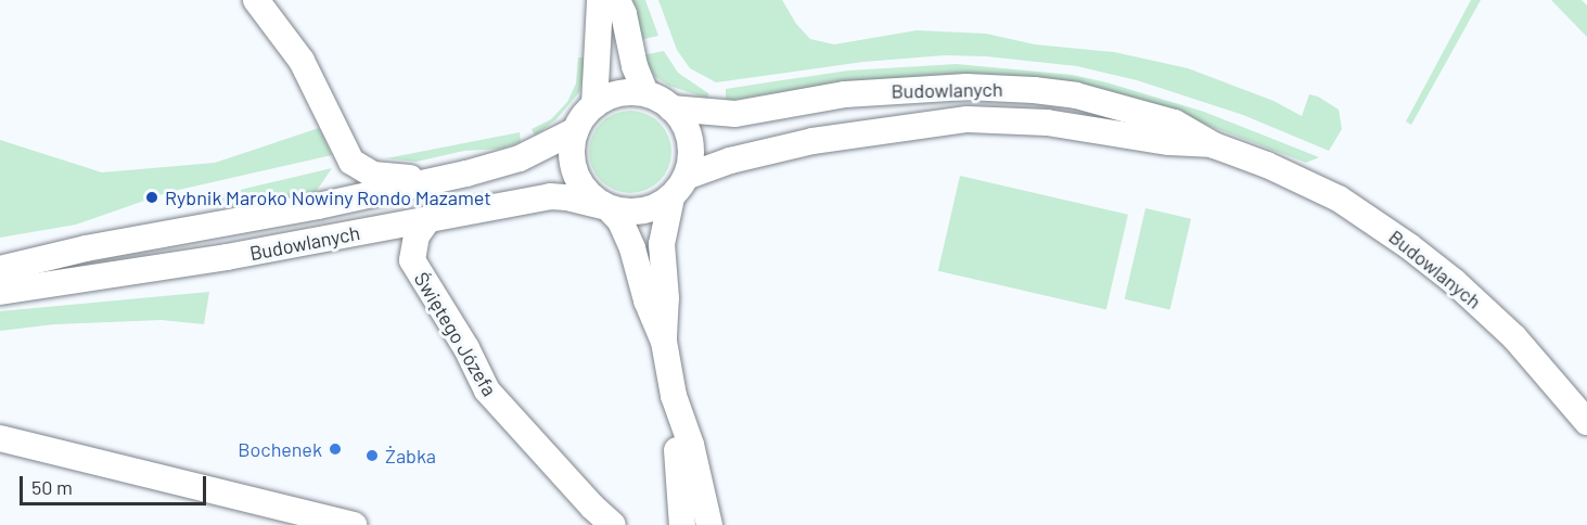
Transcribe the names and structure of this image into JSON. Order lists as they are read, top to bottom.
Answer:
{
  "streets": {
    "street": ["Budowlanych", "Świętego Józefa"]
  },
  "crossings": [
    ["Budowlanych", "Świętego Józefa"]
  ],
  "places": ["Rybnik Maroko Nowiny Rondo Mazamet", "Bochenek", "Żabka"],
  "scale_bar": "50 m"
}
